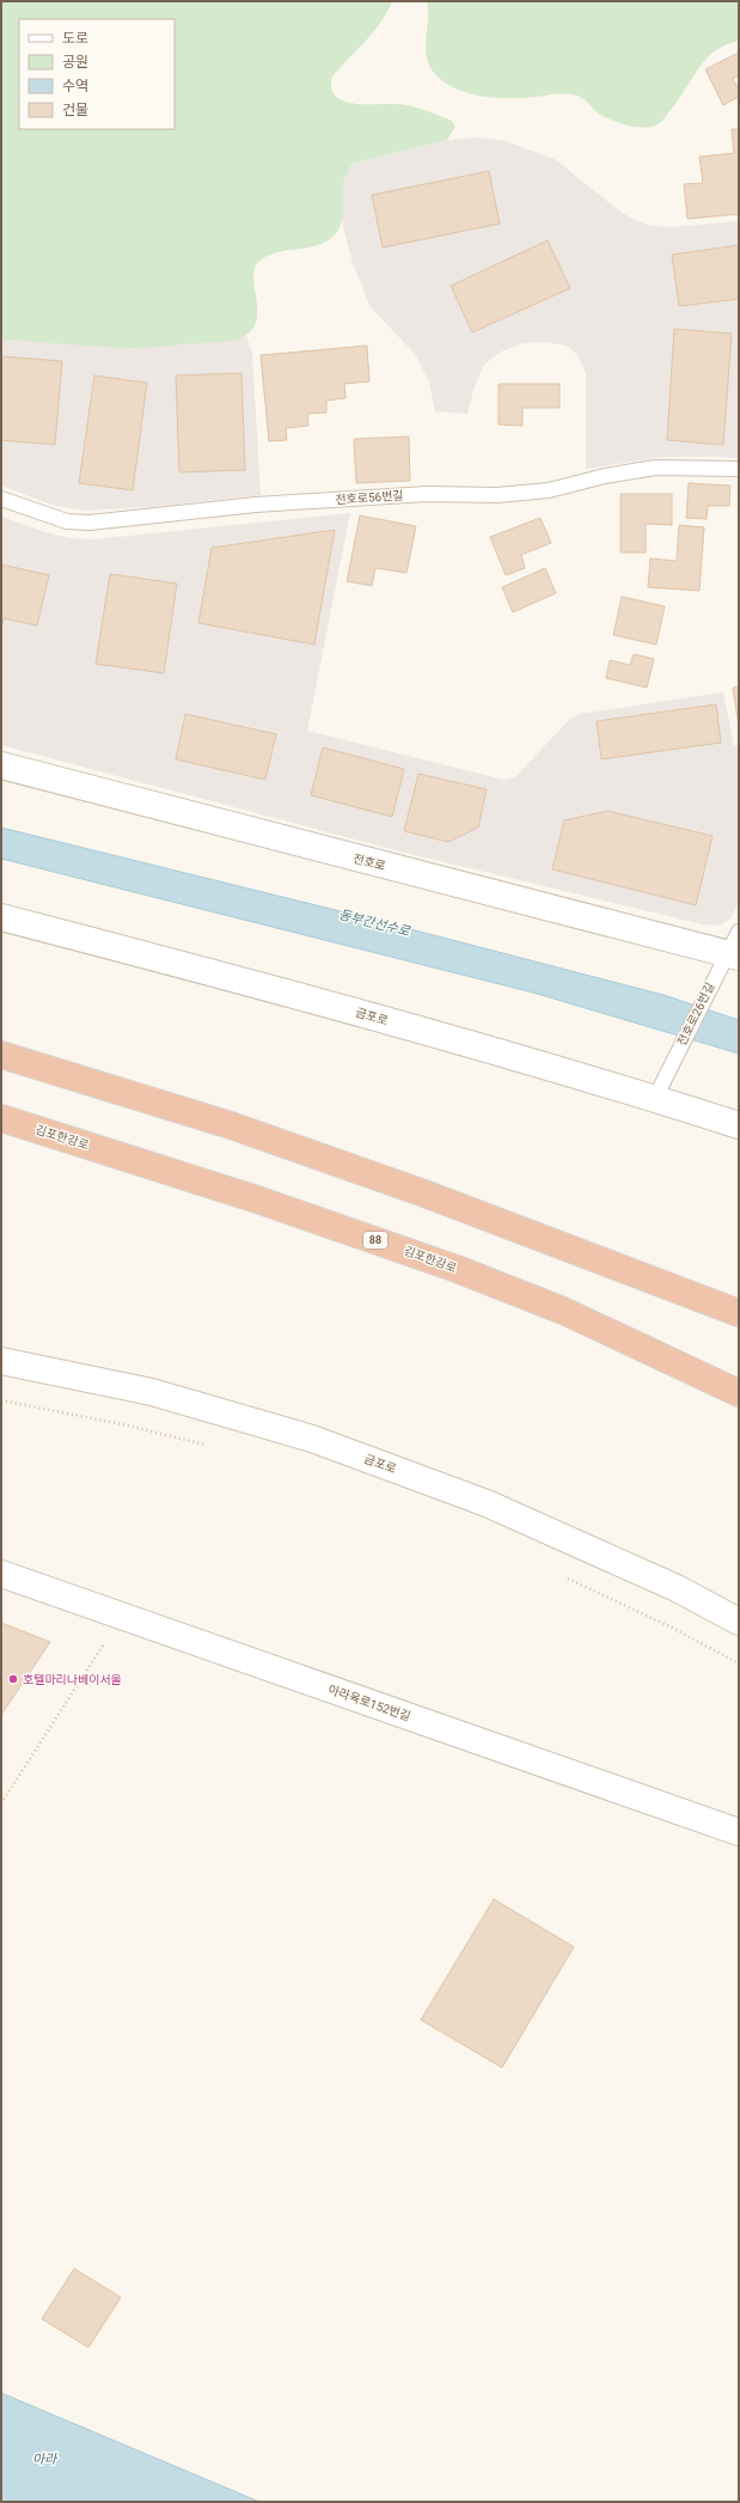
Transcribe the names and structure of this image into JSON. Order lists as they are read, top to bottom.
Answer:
{
  "streets": {
    "highway": ["김포한강로", "88"],
    "street": ["전호로", "금포로", "아라육로152번길"],
    "lane": ["전호로56번길", "전호로26번길"]
  },
  "crossings": [
    ["전호로", "전호로26번길"],
    ["전호로26번길", "금포로"]
  ],
  "water": ["동부간선수로", "아라"],
  "places": ["호텔마리나베이서울"],
  "legend": [
    "도로",
    "공원",
    "수역",
    "건물"
  ]
}
